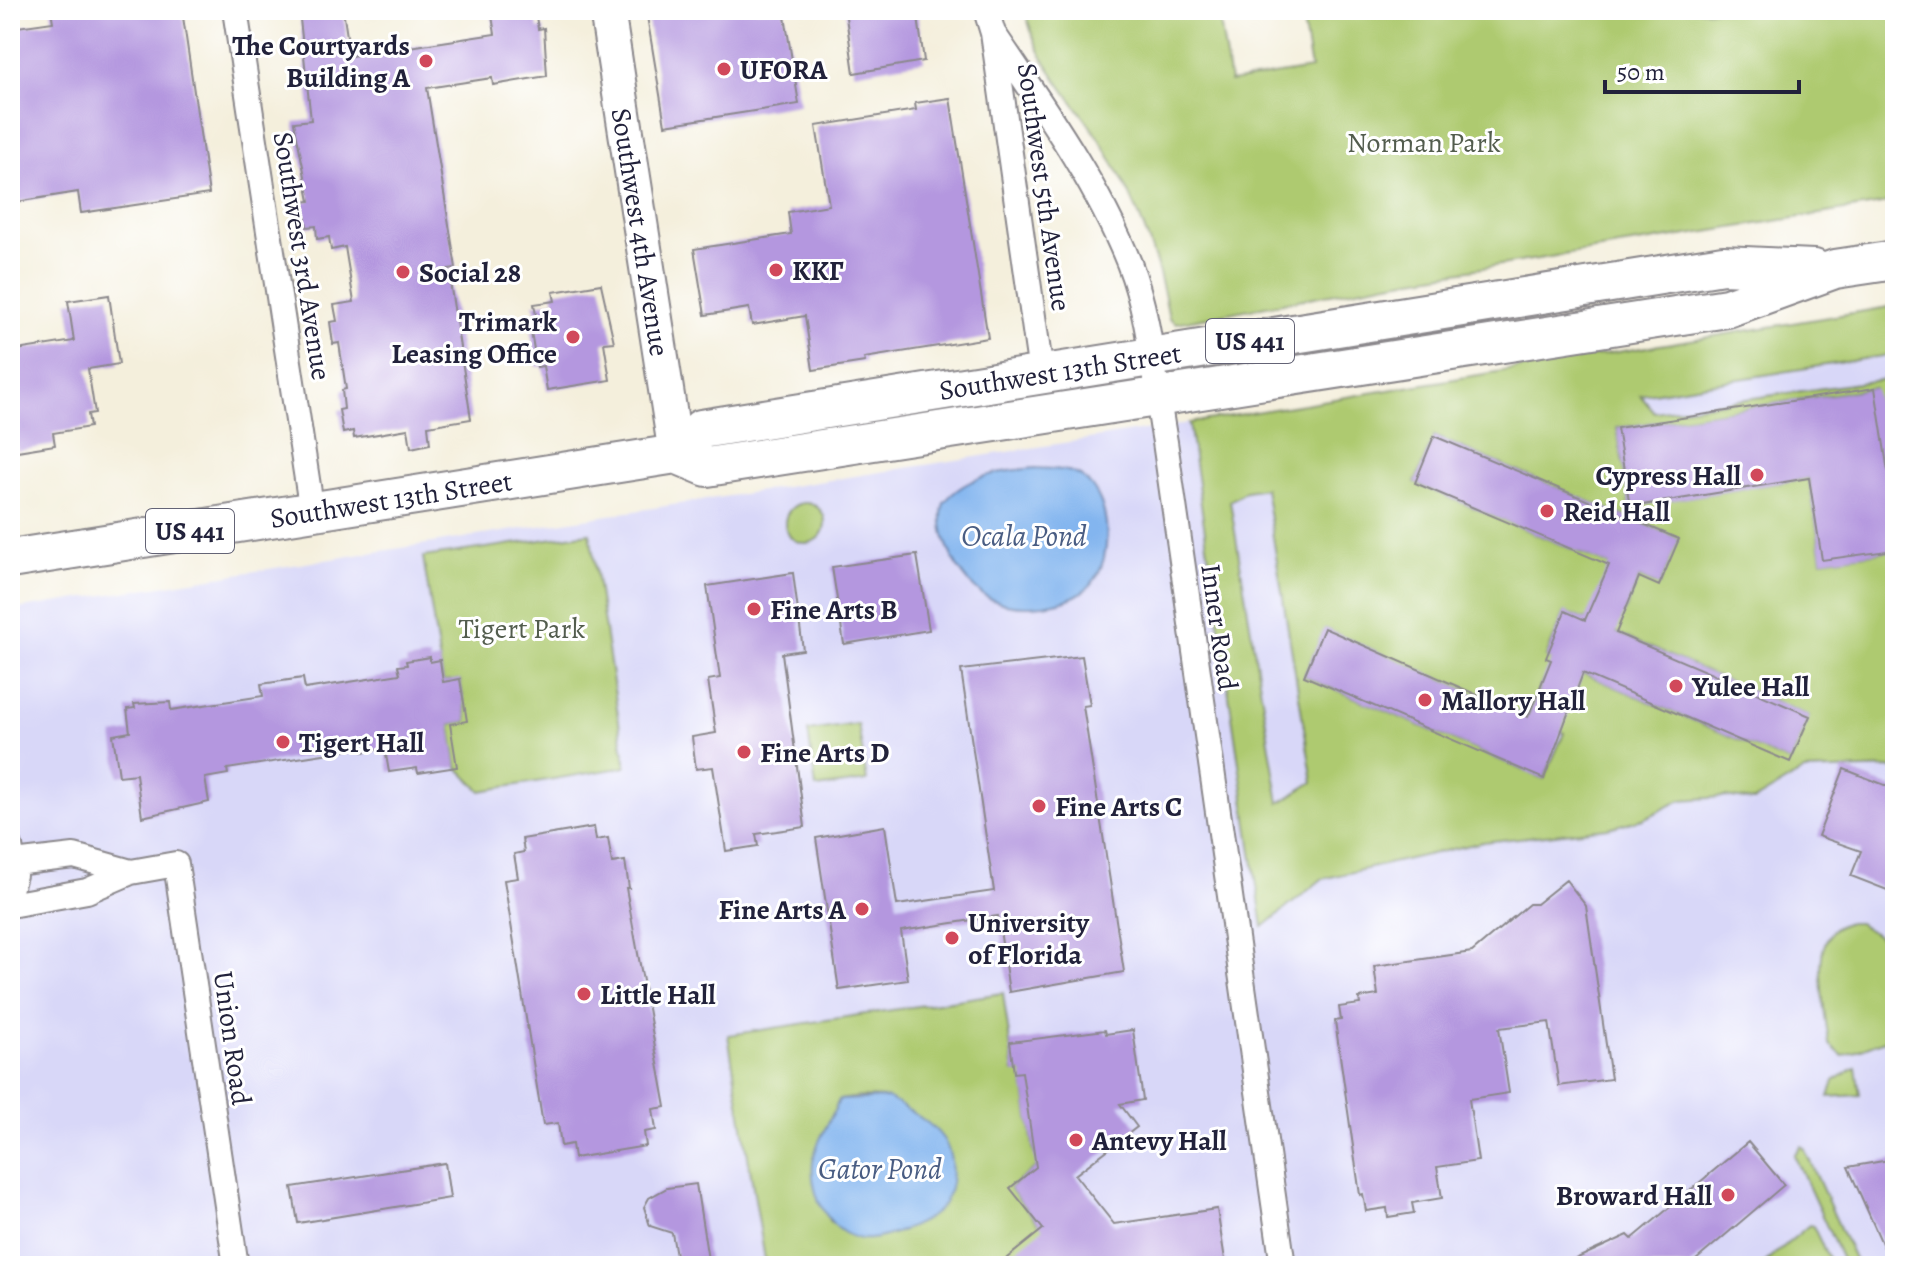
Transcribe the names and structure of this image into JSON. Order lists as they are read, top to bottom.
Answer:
{
  "streets": {
    "main road": ["US 441", "Southwest 13th Street"],
    "street": [
      "Southwest 5th Avenue",
      "Southwest 4th Avenue",
      "Southwest 3rd Avenue",
      "Inner Road",
      "Union Road"
    ]
  },
  "crossings": [
    ["Southwest 5th Avenue", "Southwest 13th Street"],
    ["Southwest 5th Avenue", "Inner Road"],
    ["Southwest 4th Avenue", "Southwest 13th Street"],
    ["Southwest 3rd Avenue", "Southwest 13th Street"],
    ["Southwest 13th Street", "Inner Road"]
  ],
  "water": ["Ocala Pond", "Gator Pond"],
  "parks": ["Norman Park", "Tigert Park"],
  "places": [
    "The Courtyards Building A",
    "UFORA",
    "ΚΚΓ",
    "Social 28",
    "Trimark Leasing Office",
    "Cypress Hall",
    "Reid Hall",
    "Fine Arts B",
    "Yulee Hall",
    "Mallory Hall",
    "Tigert Hall",
    "Fine Arts D",
    "Fine Arts C",
    "Fine Arts A",
    "University of Florida",
    "Little Hall",
    "Antevy Hall",
    "Broward Hall"
  ],
  "scale_bar": "50 m"
}
